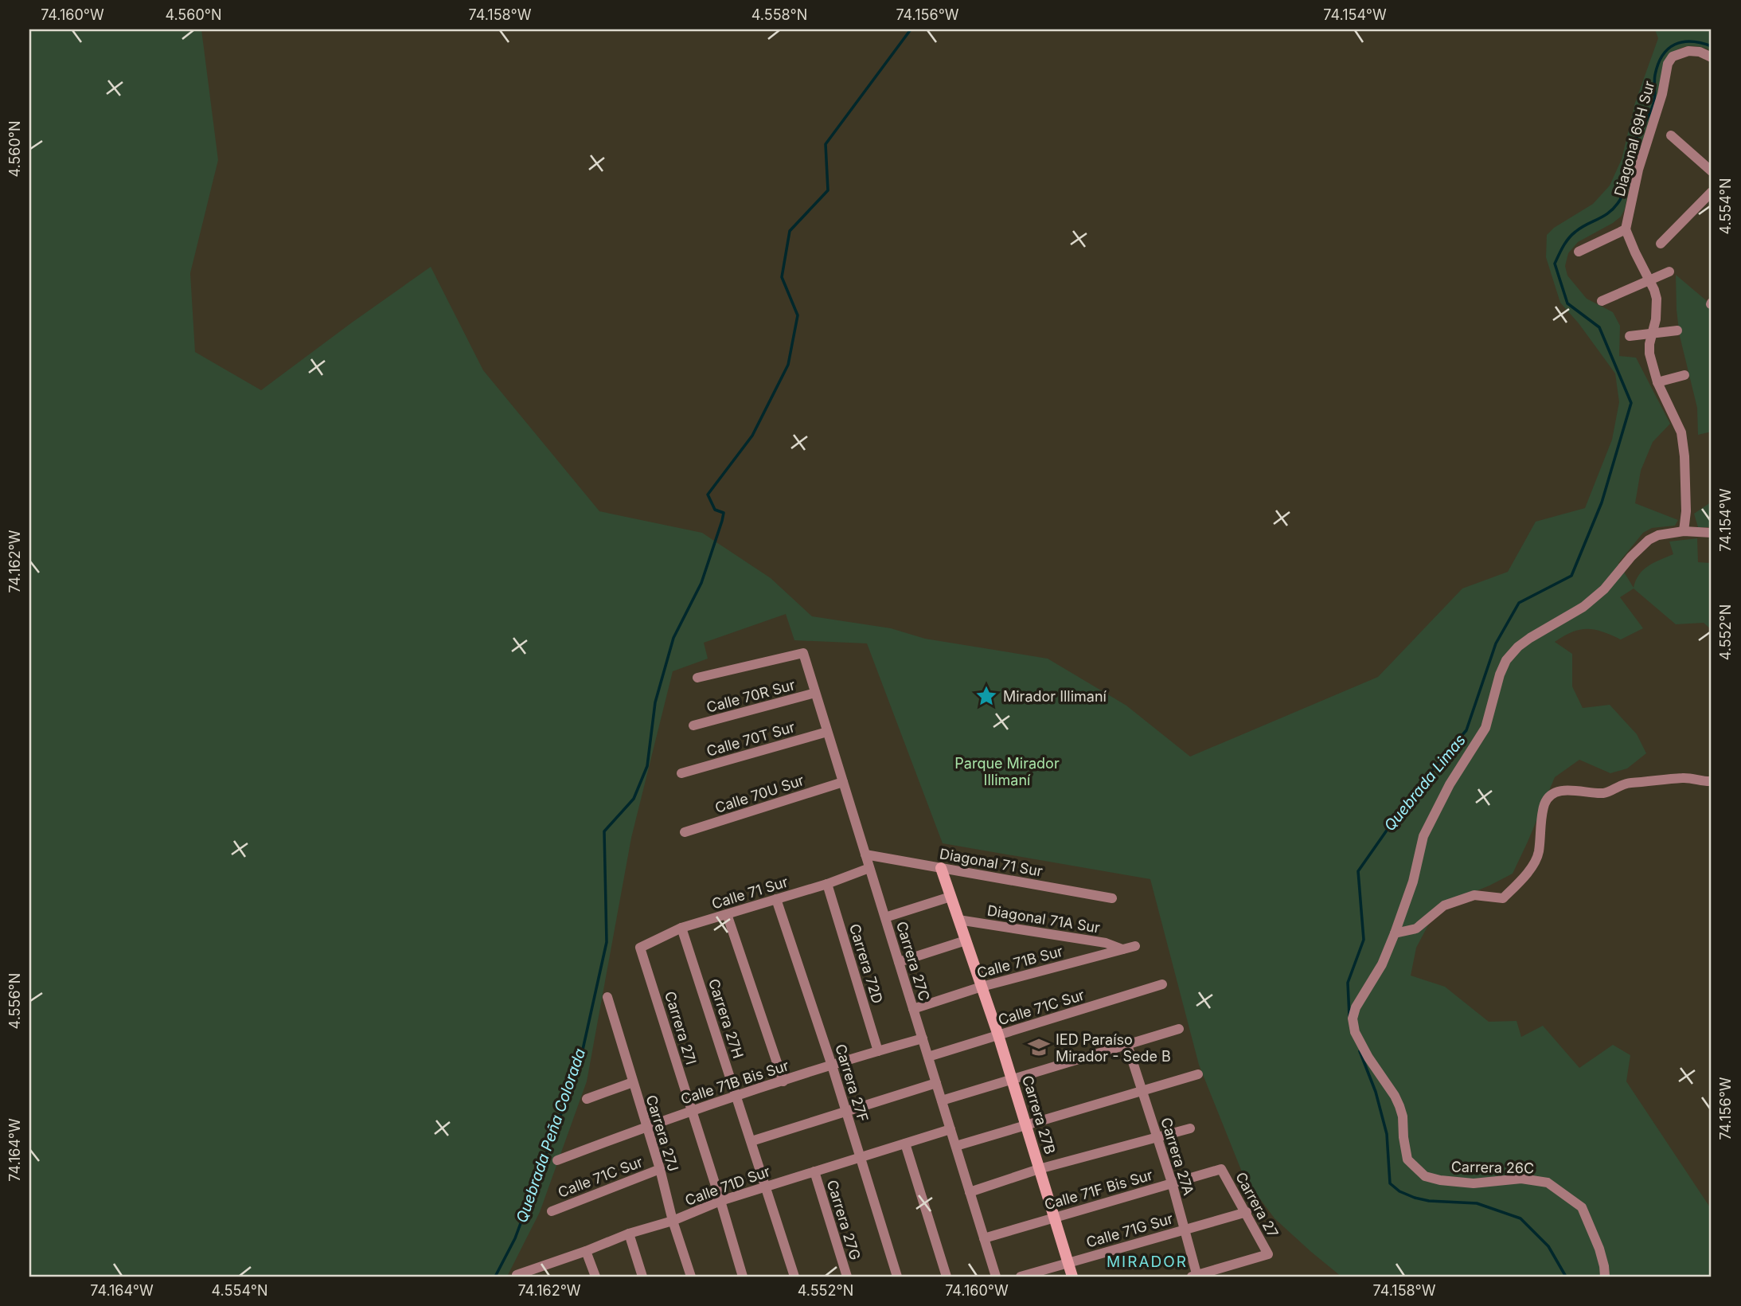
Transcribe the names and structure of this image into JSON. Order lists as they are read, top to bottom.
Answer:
{
  "streets": {
    "street": [
      "Diagonal 69H Sur",
      "Calle 70R Sur",
      "Calle 70T Sur",
      "Calle 70U Sur",
      "Diagonal 71 Sur",
      "Calle 71 Sur",
      "Diagonal 71A Sur",
      "Carrera 27C",
      "Calle 71B Sur",
      "Carrera 72D",
      "Calle 71C Sur",
      "Carrera 27H",
      "Carrera 27I",
      "Calle 71B Bis Sur",
      "Carrera 27F",
      "Carrera 27B",
      "Carrera 27J",
      "Carrera 27A",
      "Carrera 26C",
      "Calle 71D Sur",
      "Calle 71F Bis Sur",
      "Carrera 27",
      "Carrera 27G",
      "Calle 71G Sur"
    ]
  },
  "crossings": [
    ["Calle 70R Sur", "Carrera 27C"],
    ["Calle 70T Sur", "Carrera 27C"],
    ["Calle 70U Sur", "Carrera 27C"],
    ["Diagonal 71 Sur", "Carrera 27C"],
    ["Diagonal 71 Sur", "Carrera 27B"],
    ["Calle 71 Sur", "Carrera 27C"],
    ["Calle 71 Sur", "Carrera 72D"],
    ["Calle 71 Sur", "Carrera 27H"],
    ["Calle 71 Sur", "Carrera 27I"],
    ["Calle 71 Sur", "Carrera 27F"],
    ["Diagonal 71A Sur", "Calle 71B Sur"],
    ["Diagonal 71A Sur", "Carrera 27B"],
    ["Carrera 27C", "Calle 71B Sur"],
    ["Carrera 27C", "Calle 71C Sur"],
    ["Carrera 27C", "Calle 71B Bis Sur"],
    ["Carrera 27C", "Calle 71D Sur"],
    ["Carrera 27C", "Calle 71F Bis Sur"],
    ["Calle 71B Sur", "Carrera 27B"],
    ["Carrera 72D", "Calle 71B Bis Sur"],
    ["Calle 71C Sur", "Carrera 27B"],
    ["Calle 71C Sur", "Carrera 27J"],
    ["Carrera 27H", "Calle 71B Bis Sur"],
    ["Carrera 27H", "Calle 71D Sur"],
    ["Carrera 27I", "Calle 71B Bis Sur"],
    ["Carrera 27I", "Calle 71D Sur"],
    ["Calle 71B Bis Sur", "Carrera 27F"],
    ["Calle 71B Bis Sur", "Carrera 27J"],
    ["Carrera 27F", "Calle 71D Sur"],
    ["Carrera 27B", "Calle 71F Bis Sur"],
    ["Carrera 27B", "Calle 71G Sur"],
    ["Carrera 27J", "Calle 71D Sur"],
    ["Carrera 27A", "Calle 71F Bis Sur"],
    ["Carrera 27A", "Carrera 27"],
    ["Carrera 27A", "Calle 71G Sur"],
    ["Calle 71D Sur", "Carrera 27G"],
    ["Calle 71F Bis Sur", "Carrera 27"],
    ["Carrera 27", "Calle 71G Sur"]
  ],
  "districts": ["MIRADOR"],
  "water": ["Quebrada Limas", "Quebrada Peña Colorada"],
  "parks": ["Parque Mirador Illimaní"],
  "places": {
    "place": ["Mirador Illimaní"],
    "school or university": ["IED Paraíso Mirador - Sede B"]
  },
  "coordinates": [
    "74.160°W",
    "4.560°N",
    "74.158°W",
    "4.558°N",
    "74.156°W",
    "74.154°W",
    "4.554°N",
    "74.162°W",
    "4.552°N",
    "4.556°N",
    "74.164°W"
  ]
}
